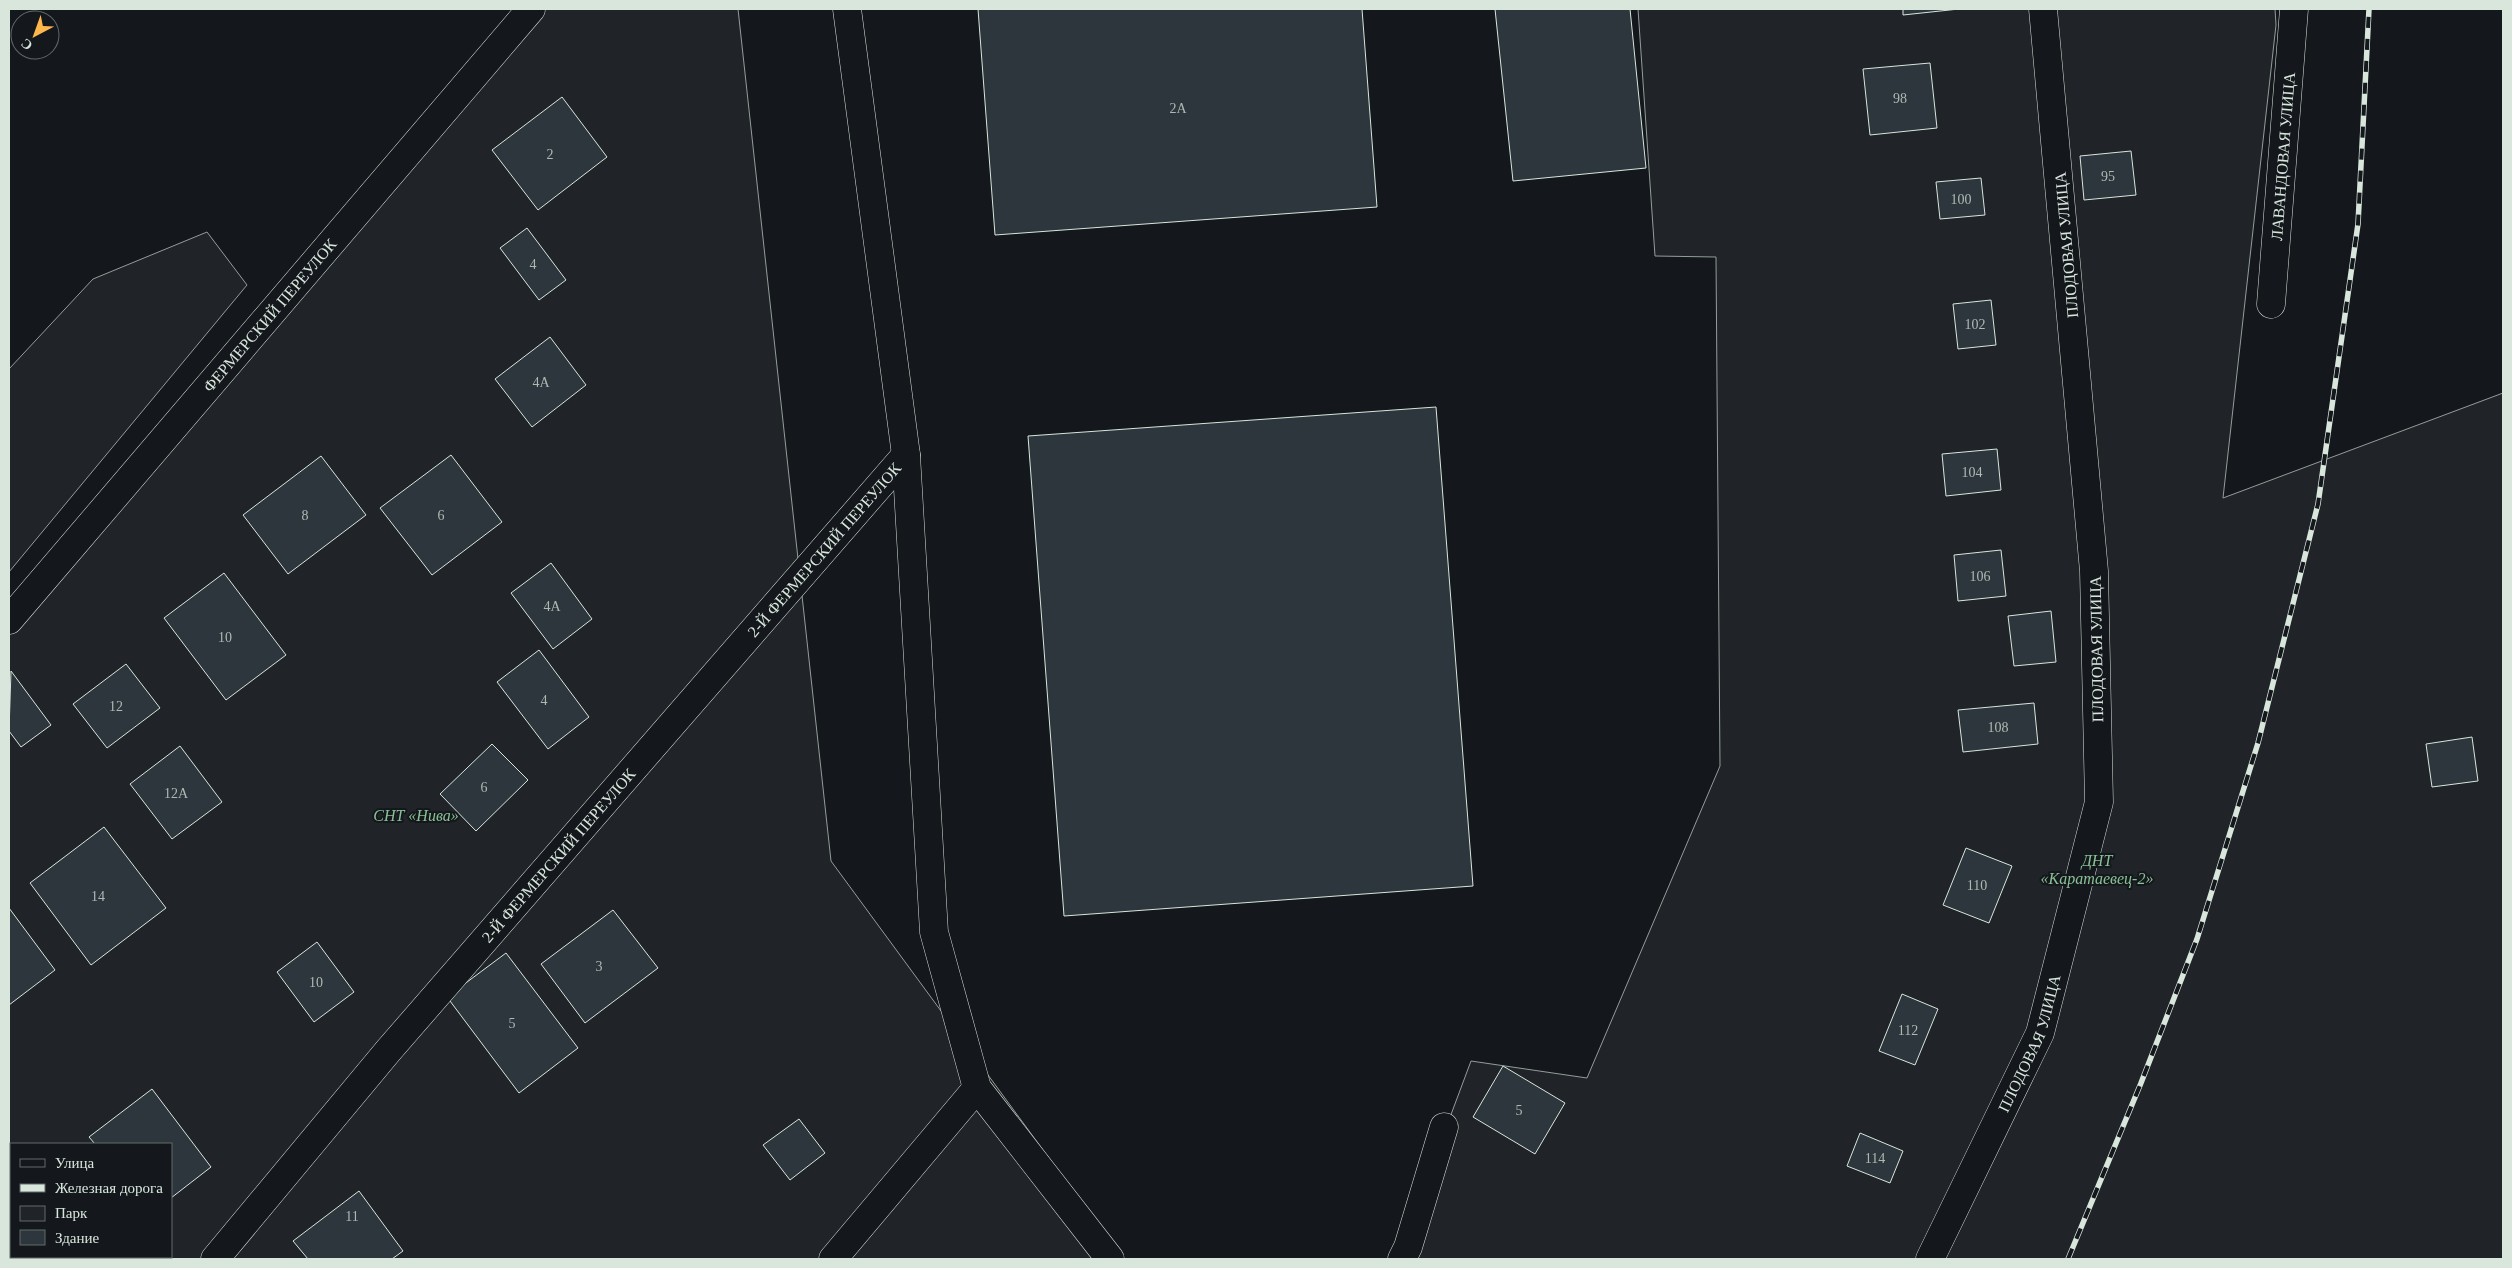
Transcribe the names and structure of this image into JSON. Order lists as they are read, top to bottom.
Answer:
{
  "streets": {
    "street": [
      "ЛАВАНДОВАЯ УЛИЦА",
      "ПЛОДОВАЯ УЛИЦА",
      "ФЕРМЕРСКИЙ ПЕРЕУЛОК",
      "2-Й ФЕРМЕРСКИЙ ПЕРЕУЛОК"
    ]
  },
  "parks": ["СНТ «Нива»", "ДНТ «Каратаевец-2»"],
  "house_numbers": [
    "98",
    "2А",
    "2",
    "95",
    "100",
    "4",
    "102",
    "4А",
    "104",
    "8",
    "6",
    "106",
    "4А",
    "10",
    "4",
    "12",
    "108",
    "6",
    "12А",
    "110",
    "14",
    "3",
    "10",
    "5",
    "112",
    "5",
    "114",
    "11"
  ],
  "legend": [
    "Улица",
    "Железная дорога",
    "Парк",
    "Здание"
  ],
  "north": "bottom left"
}
